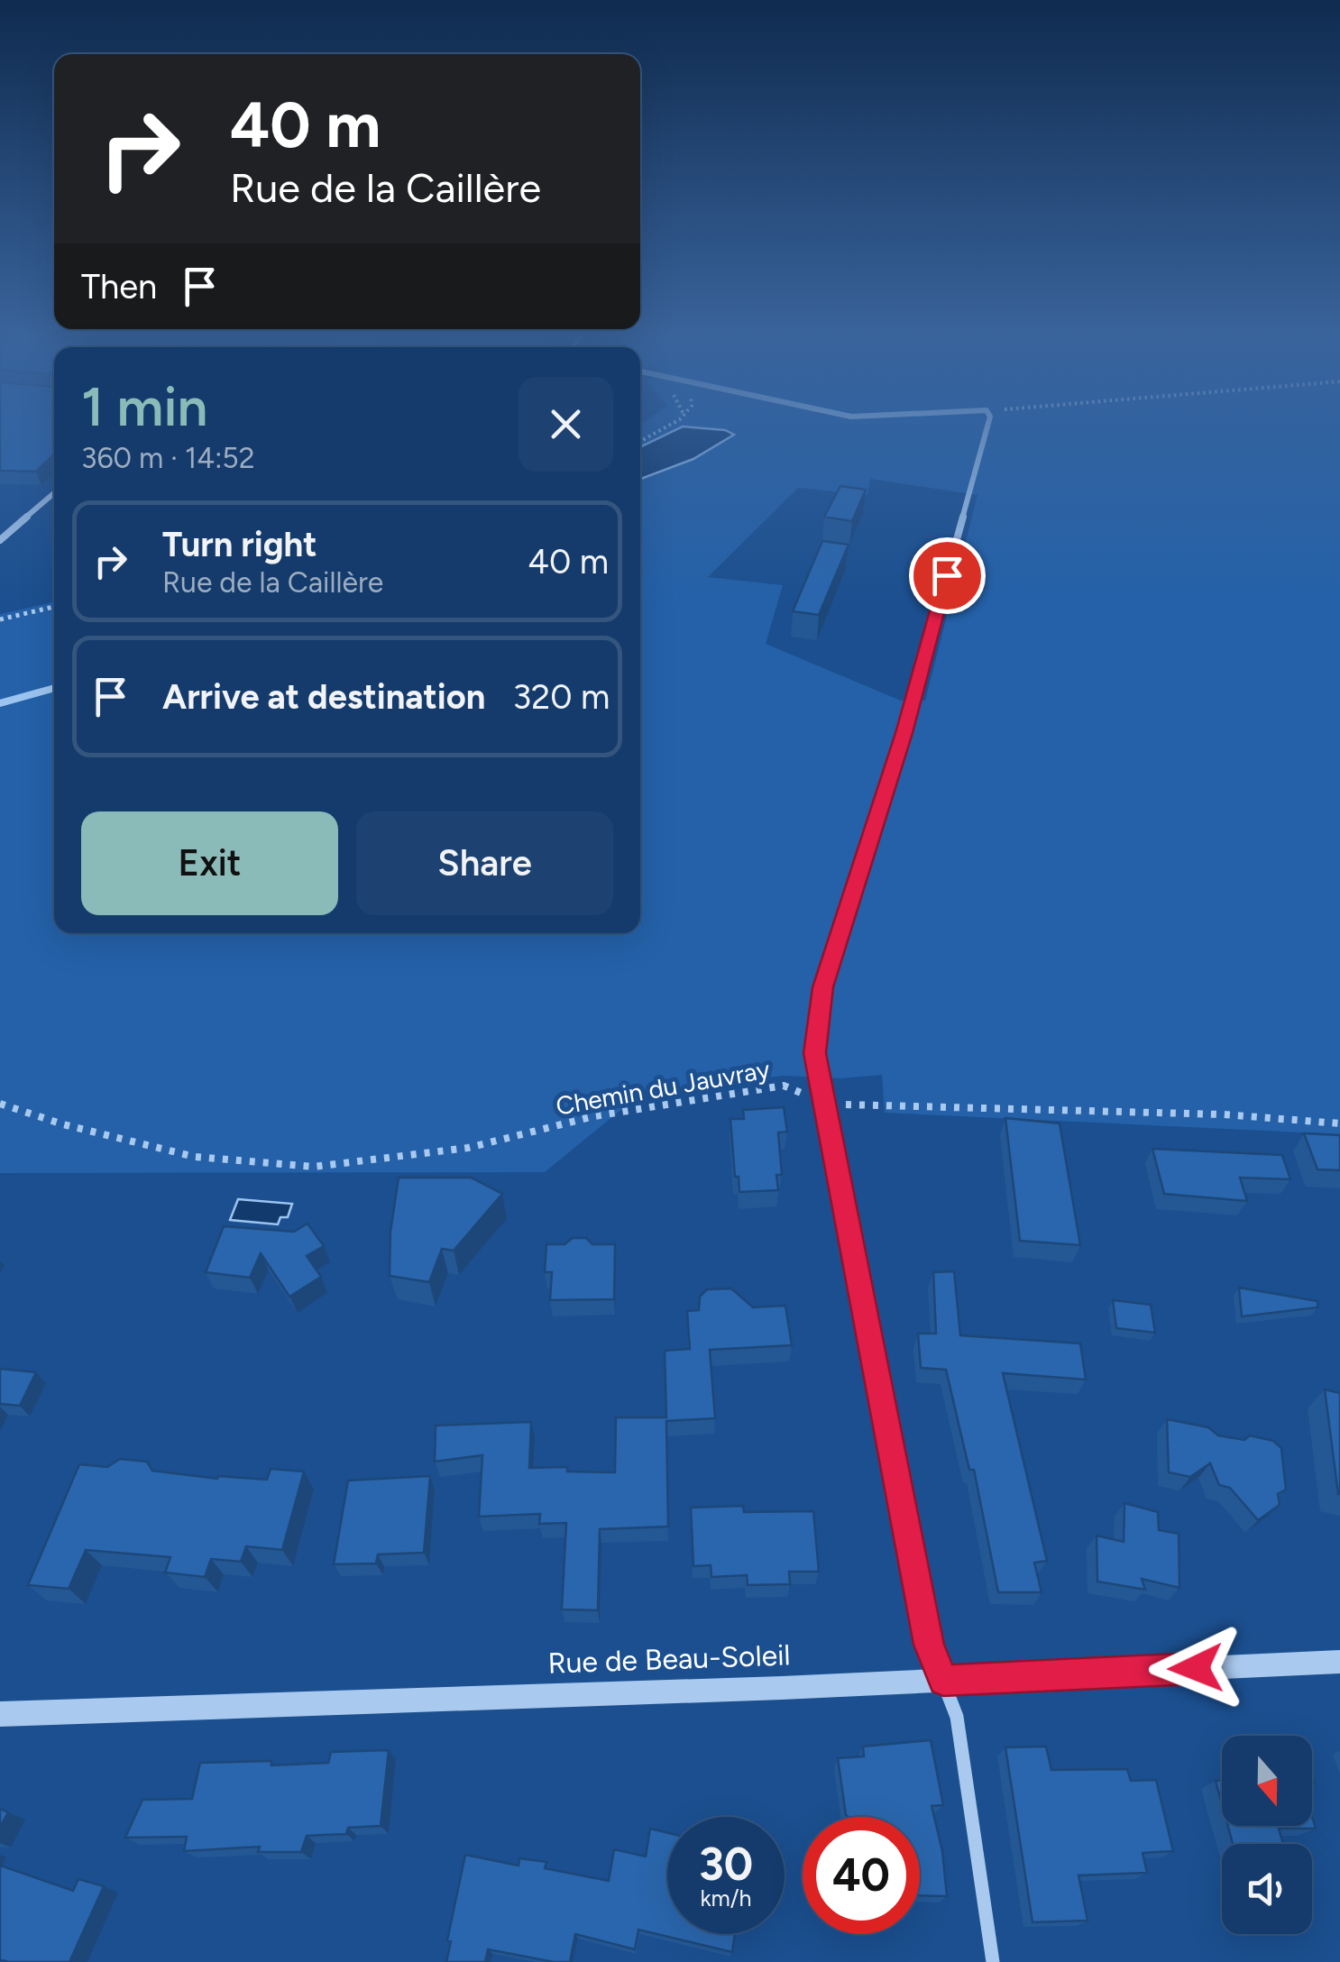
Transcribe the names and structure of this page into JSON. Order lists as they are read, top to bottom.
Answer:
{
  "streets": {
    "street": ["Rue de Beau-Soleil"],
    "path": ["Chemin du Jauvray"]
  },
  "north": "bottom",
  "page": {
    "turn": ["40 m", "Rue de la Caillère"],
    "then": "Then",
    "heading": ["1 min", "360 m · 14:52"],
    "list": [
      {
        "name": "Turn right",
        "note": "Rue de la Caillère",
        "value": "40 m"
      },
      {
        "name": "Arrive at destination",
        "value": "320 m"
      }
    ],
    "buttons": ["Exit", "Share"],
    "speed": "30 km/h",
    "limit": "40"
  }
}
